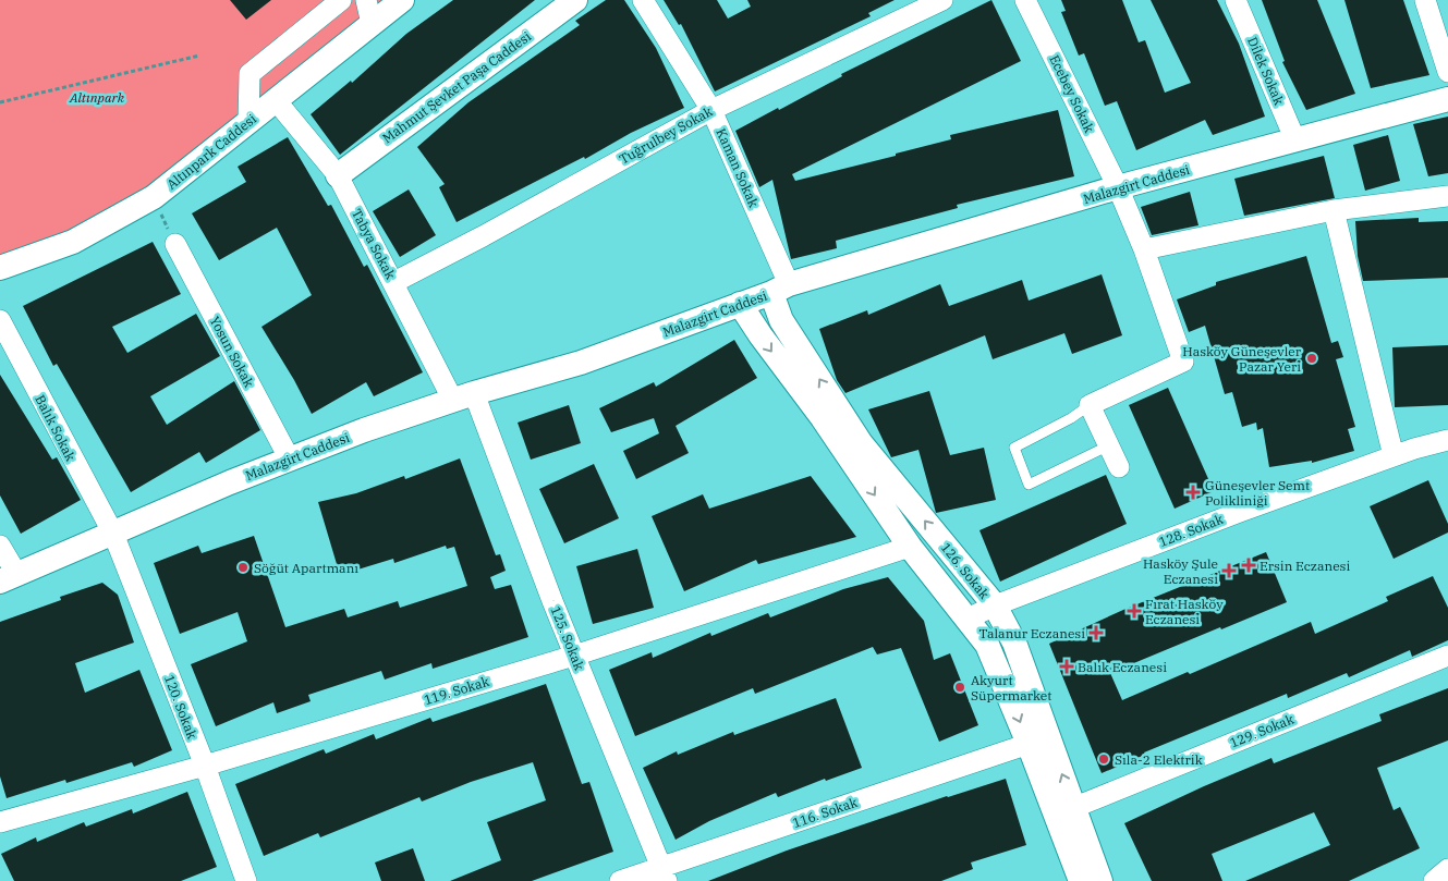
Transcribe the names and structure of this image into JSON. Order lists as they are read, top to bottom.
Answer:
{
  "streets": {
    "street": [
      "Dilek Sokak",
      "Mahmut Şevket Paşa Caddesi",
      "Ecebey Sokak",
      "Tuğrulbey Sokak",
      "Altınpark Caddesi",
      "Kaman Sokak",
      "Malazgirt Caddesi",
      "Tabya Sokak",
      "Yosun Sokak",
      "Balık Sokak",
      "128. Sokak",
      "126. Sokak",
      "125. Sokak",
      "119. Sokak",
      "120. Sokak",
      "129. Sokak",
      "116. Sokak"
    ]
  },
  "crossings": [
    ["Dilek Sokak", "Malazgirt Caddesi"],
    ["Mahmut Şevket Paşa Caddesi", "Tabya Sokak"],
    ["Ecebey Sokak", "Malazgirt Caddesi"],
    ["Tuğrulbey Sokak", "Kaman Sokak"],
    ["Tuğrulbey Sokak", "Tabya Sokak"],
    ["Altınpark Caddesi", "Tabya Sokak"],
    ["Kaman Sokak", "Malazgirt Caddesi"],
    ["Kaman Sokak", "126. Sokak"],
    ["Malazgirt Caddesi", "Tabya Sokak"],
    ["Malazgirt Caddesi", "Yosun Sokak"],
    ["Malazgirt Caddesi", "Balık Sokak"],
    ["Malazgirt Caddesi", "126. Sokak"],
    ["Malazgirt Caddesi", "125. Sokak"],
    ["Malazgirt Caddesi", "120. Sokak"],
    ["Tabya Sokak", "125. Sokak"],
    ["Balık Sokak", "120. Sokak"],
    ["128. Sokak", "126. Sokak"],
    ["126. Sokak", "129. Sokak"],
    ["125. Sokak", "119. Sokak"],
    ["125. Sokak", "116. Sokak"],
    ["119. Sokak", "120. Sokak"]
  ],
  "parks": ["Altınpark"],
  "places": {
    "other": [
      "Hasköy Güneşevler Pazar Yeri",
      "Söğüt Apartmanı",
      "Akyurt Süpermarket",
      "Sıla-2 Elektrik"
    ],
    "health": [
      "Güneşevler Semt Polikliniği",
      "Ersin Eczanesi",
      "Hasköy Şule Eczanesi",
      "Fırat Hasköy Eczanesi",
      "Talanur Eczanesi",
      "Balık Eczanesi"
    ]
  }
}
